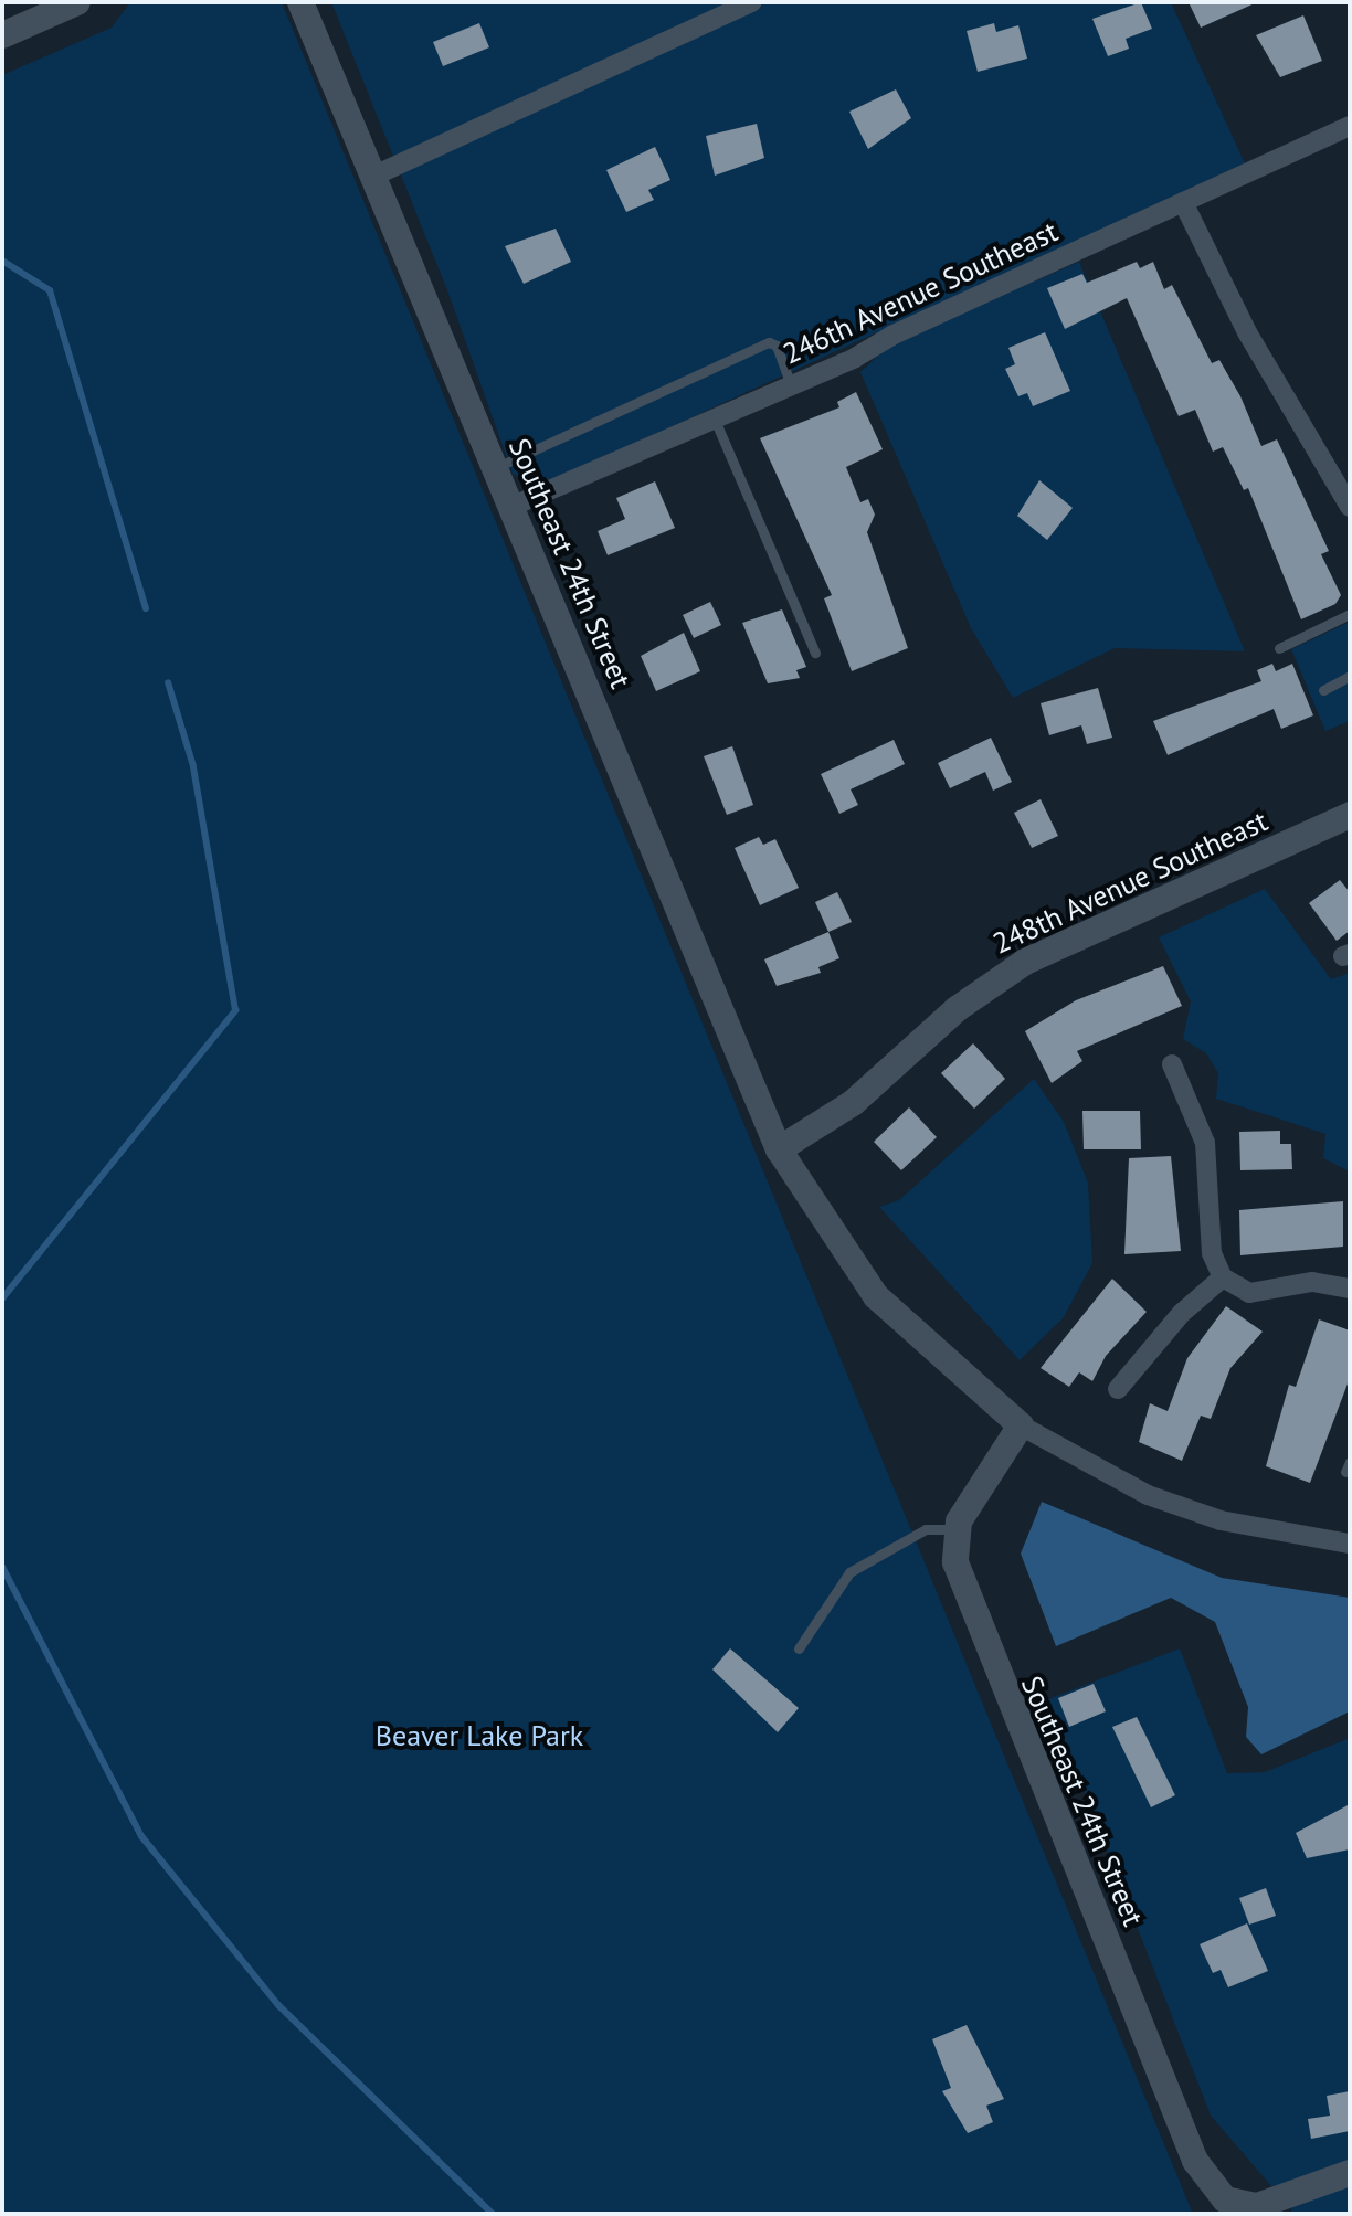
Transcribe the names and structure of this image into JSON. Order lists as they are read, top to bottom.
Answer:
{
  "streets": {
    "street": ["246th Avenue Southeast", "Southeast 24th Street", "248th Avenue Southeast"]
  },
  "crossings": [
    ["246th Avenue Southeast", "Southeast 24th Street"],
    ["Southeast 24th Street", "248th Avenue Southeast"]
  ],
  "parks": ["Beaver Lake Park"]
}
